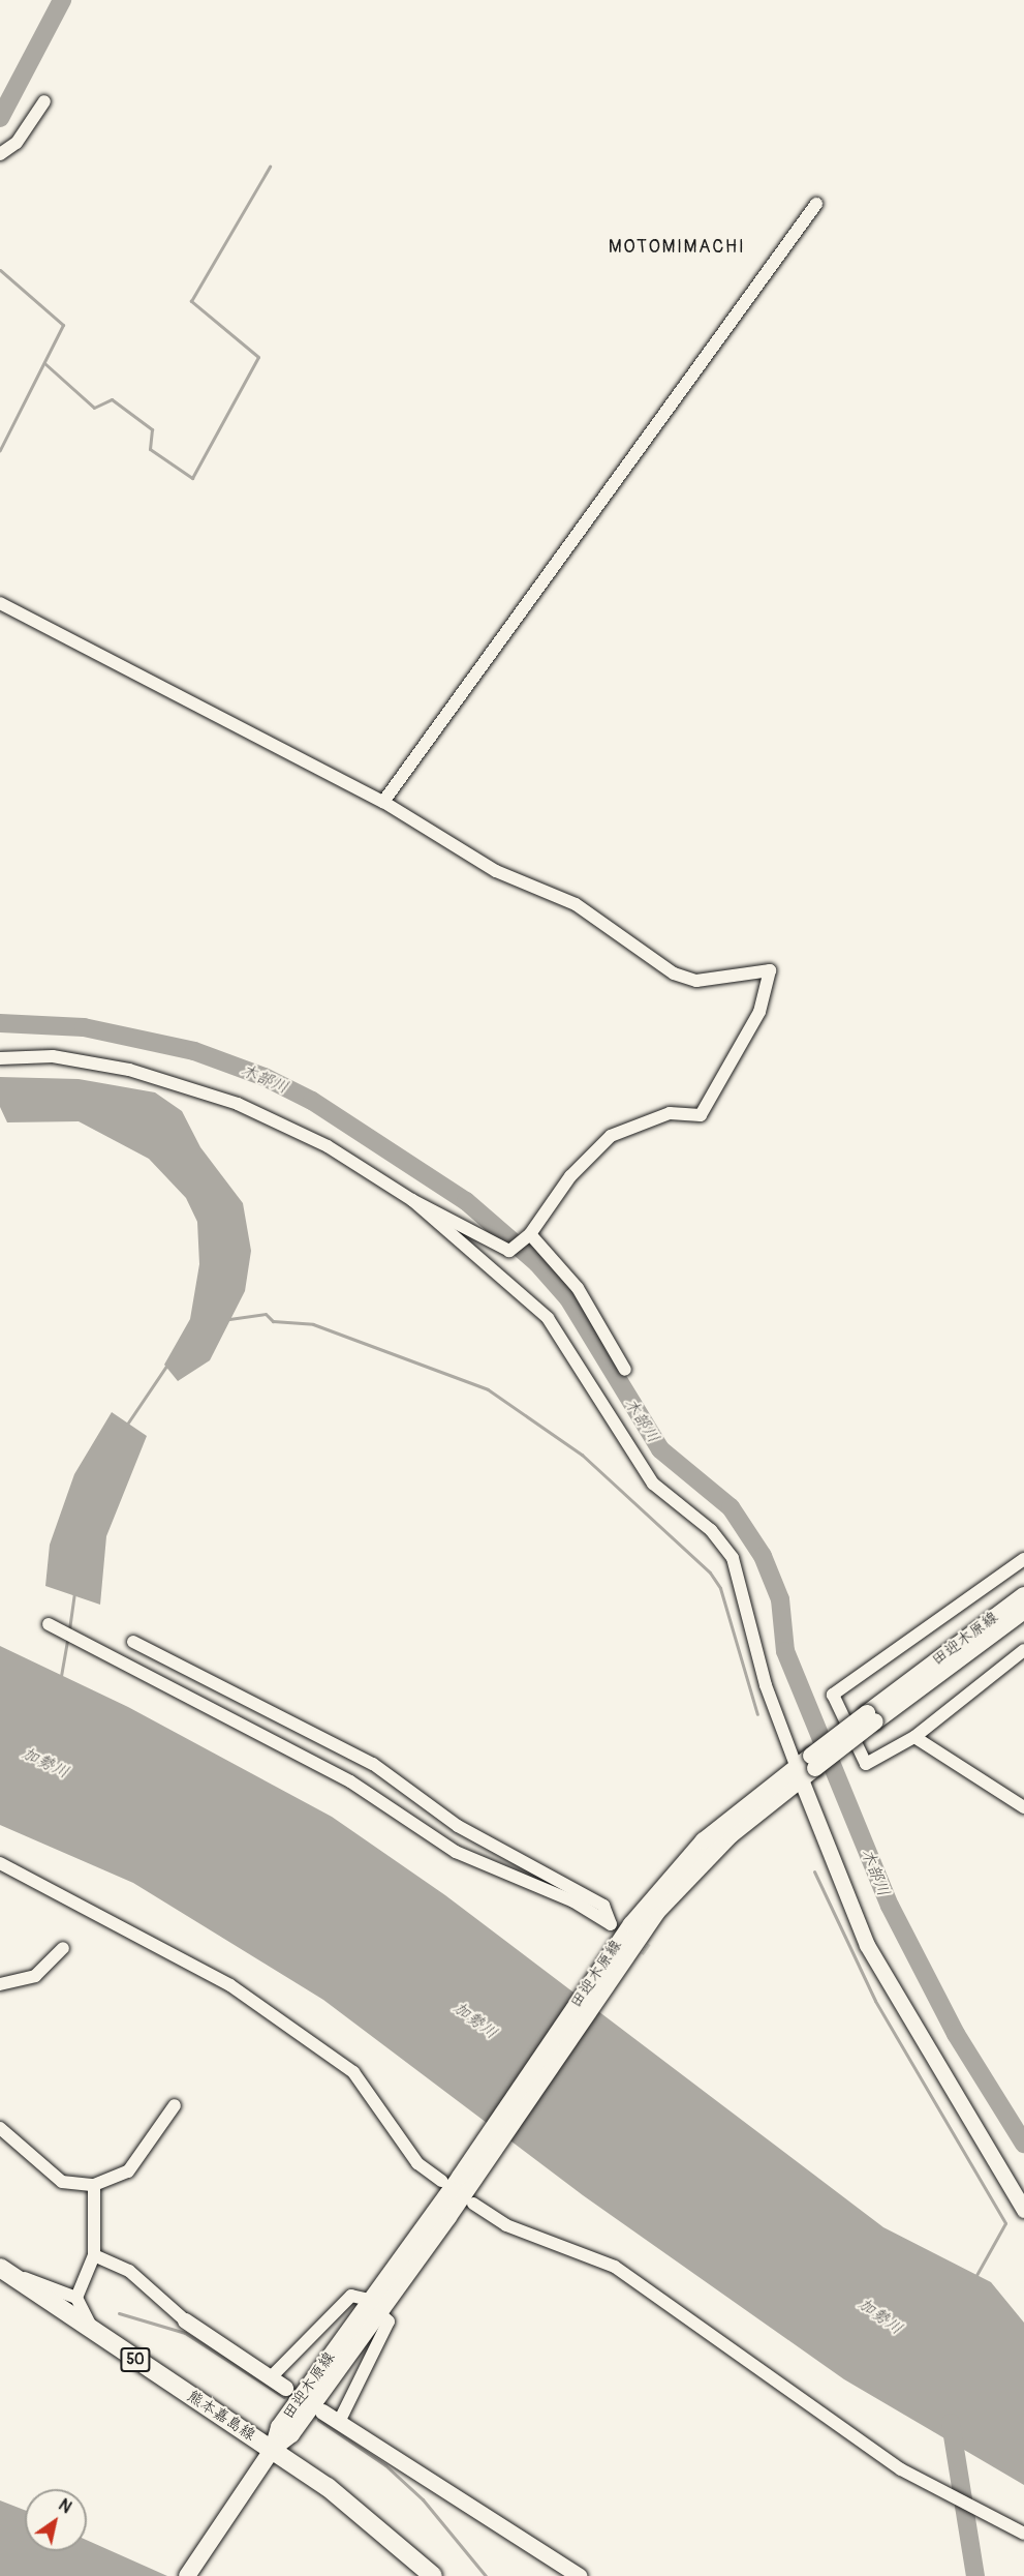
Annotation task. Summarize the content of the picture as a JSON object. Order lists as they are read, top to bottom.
{
  "streets": {
    "main road": ["田迎木原線", "50", "熊本嘉島線"]
  },
  "crossings": [
    ["田迎木原線", "熊本嘉島線"]
  ],
  "districts": ["MOTOMIMACHI"],
  "water": ["木部川", "加勢川"],
  "north": "top right"
}
